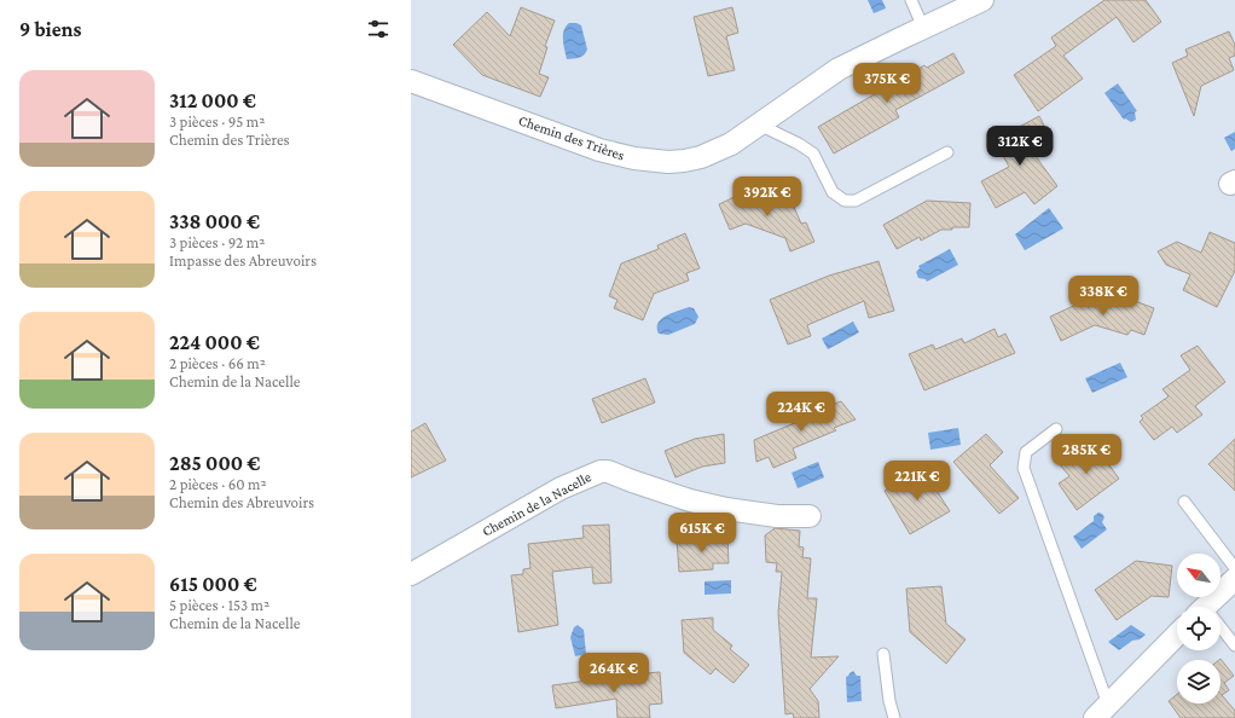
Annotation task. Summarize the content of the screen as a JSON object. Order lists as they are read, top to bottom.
{
  "streets": {
    "street": ["Chemin des Trières", "Chemin de la Nacelle"]
  },
  "north": "top left",
  "page": {
    "heading": "9 biens",
    "list": [
      {
        "name": "312 000 €",
        "note": "3 pièces · 95 m² · Chemin des Trières"
      },
      {
        "name": "338 000 €",
        "note": "3 pièces · 92 m² · Impasse des Abreuvoirs"
      },
      {
        "name": "224 000 €",
        "note": "2 pièces · 66 m² · Chemin de la Nacelle"
      },
      {
        "name": "285 000 €",
        "note": "2 pièces · 60 m² · Chemin des Abreuvoirs"
      },
      {
        "name": "615 000 €",
        "note": "5 pièces · 153 m² · Chemin de la Nacelle"
      }
    ],
    "price": [
      "375K €",
      "312K €",
      "392K €",
      "338K €",
      "224K €",
      "285K €",
      "221K €",
      "615K €",
      "264K €"
    ]
  }
}
